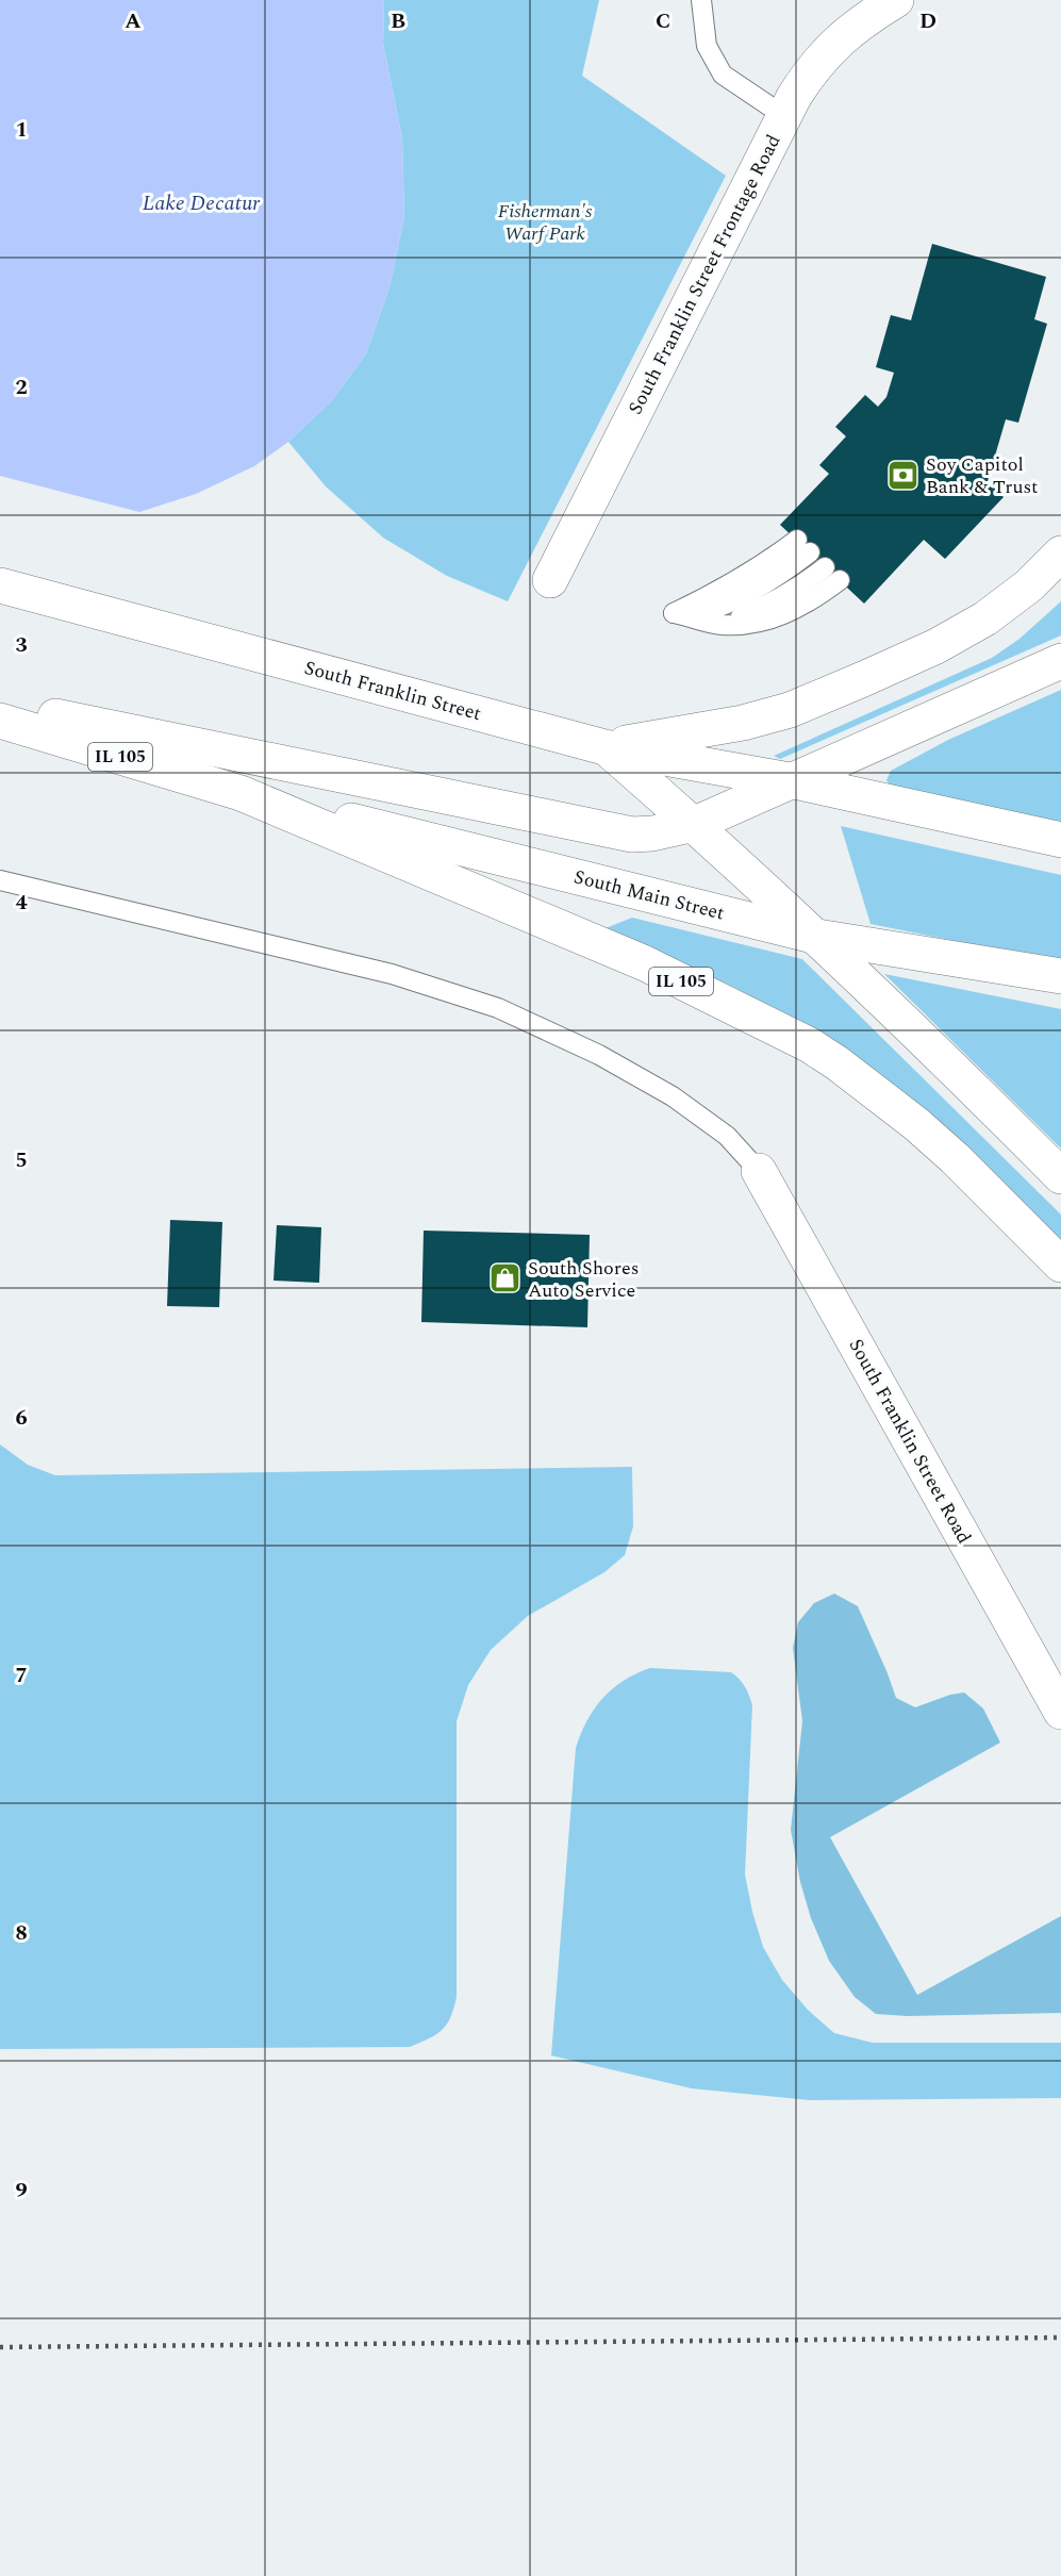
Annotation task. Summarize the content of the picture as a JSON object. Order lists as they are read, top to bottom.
{
  "streets": {
    "main road": [
      "South Franklin Street Frontage Road",
      "South Franklin Street",
      "IL 105",
      "South Main Street",
      "South Franklin Street Road"
    ]
  },
  "crossings": [
    ["IL 105", "South Main Street"]
  ],
  "water": ["Lake Decatur"],
  "parks": ["Fisherman's Warf Park"],
  "places": {
    "bank": ["Soy Capitol Bank & Trust"],
    "shop": ["South Shores Auto Service"]
  },
  "grid": {
    "columns": [
      "A",
      "B",
      "C",
      "D"
    ],
    "rows": [
      "1",
      "2",
      "3",
      "4",
      "5",
      "6",
      "7",
      "8",
      "9"
    ]
  }
}
